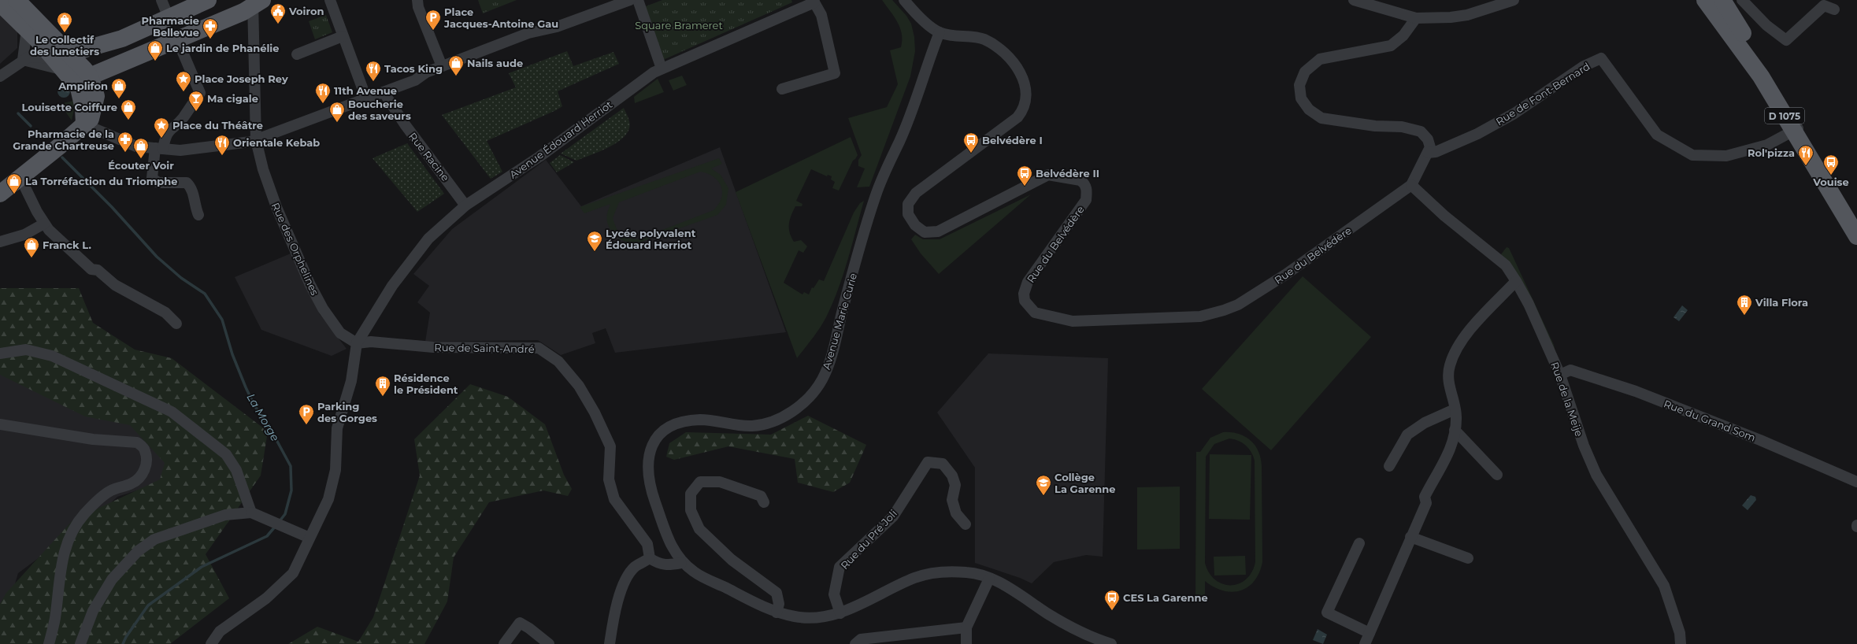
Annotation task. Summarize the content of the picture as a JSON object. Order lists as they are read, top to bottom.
{
  "streets": {
    "main road": ["D 1075"],
    "street": [
      "Rue de Font-Bernard",
      "Avenue Édouard Herriot",
      "Rue Racine",
      "Rue du Belvédère",
      "Rue des Orphelines",
      "Avenue Marie Curie",
      "Rue de Saint-André",
      "Rue de la Meije",
      "Rue du Grand Som",
      "Rue du Pré Joli"
    ]
  },
  "crossings": [
    ["Rue de Font-Bernard", "D 1075"],
    ["Avenue Édouard Herriot", "Rue Racine"],
    ["Avenue Édouard Herriot", "Rue des Orphelines"],
    ["Avenue Édouard Herriot", "Rue de Saint-André"],
    ["Rue du Belvédère", "Avenue Marie Curie"],
    ["Rue du Belvédère", "Rue de la Meije"],
    ["Rue des Orphelines", "Rue de Saint-André"],
    ["Avenue Marie Curie", "Rue du Pré Joli"],
    ["Rue de la Meije", "Rue du Grand Som"]
  ],
  "water": ["La Morge"],
  "parks": ["Square Brameret"],
  "places": {
    "public building": ["Voiron"],
    "parking": ["Place Jacques-Antoine Gau", "Parking des Gorges"],
    "shop": [
      "Le collectif des lunetiers",
      "Le jardin de Phanélie",
      "Nails aude",
      "Amplifon",
      "Louisette Coiffure",
      "Boucherie des saveurs",
      "Écouter Voir",
      "La Torréfaction du Triomphe",
      "Franck L."
    ],
    "pharmacy": ["Pharmacie Bellevue", "Pharmacie de la Grande Chartreuse"],
    "restaurant": [
      "Tacos King",
      "11th Avenue",
      "Orientale Kebab",
      "Rol'pizza"
    ],
    "place": ["Place Joseph Rey", "Place du Théâtre"],
    "bar": ["Ma cigale"],
    "bus stop": [
      "Belvédère I",
      "Vouise",
      "Belvédère II",
      "CES La Garenne"
    ],
    "school or university": ["Lycée polyvalent Édouard Herriot", "Collège La Garenne"],
    "building": ["Villa Flora", "Résidence le Président"]
  }
}
